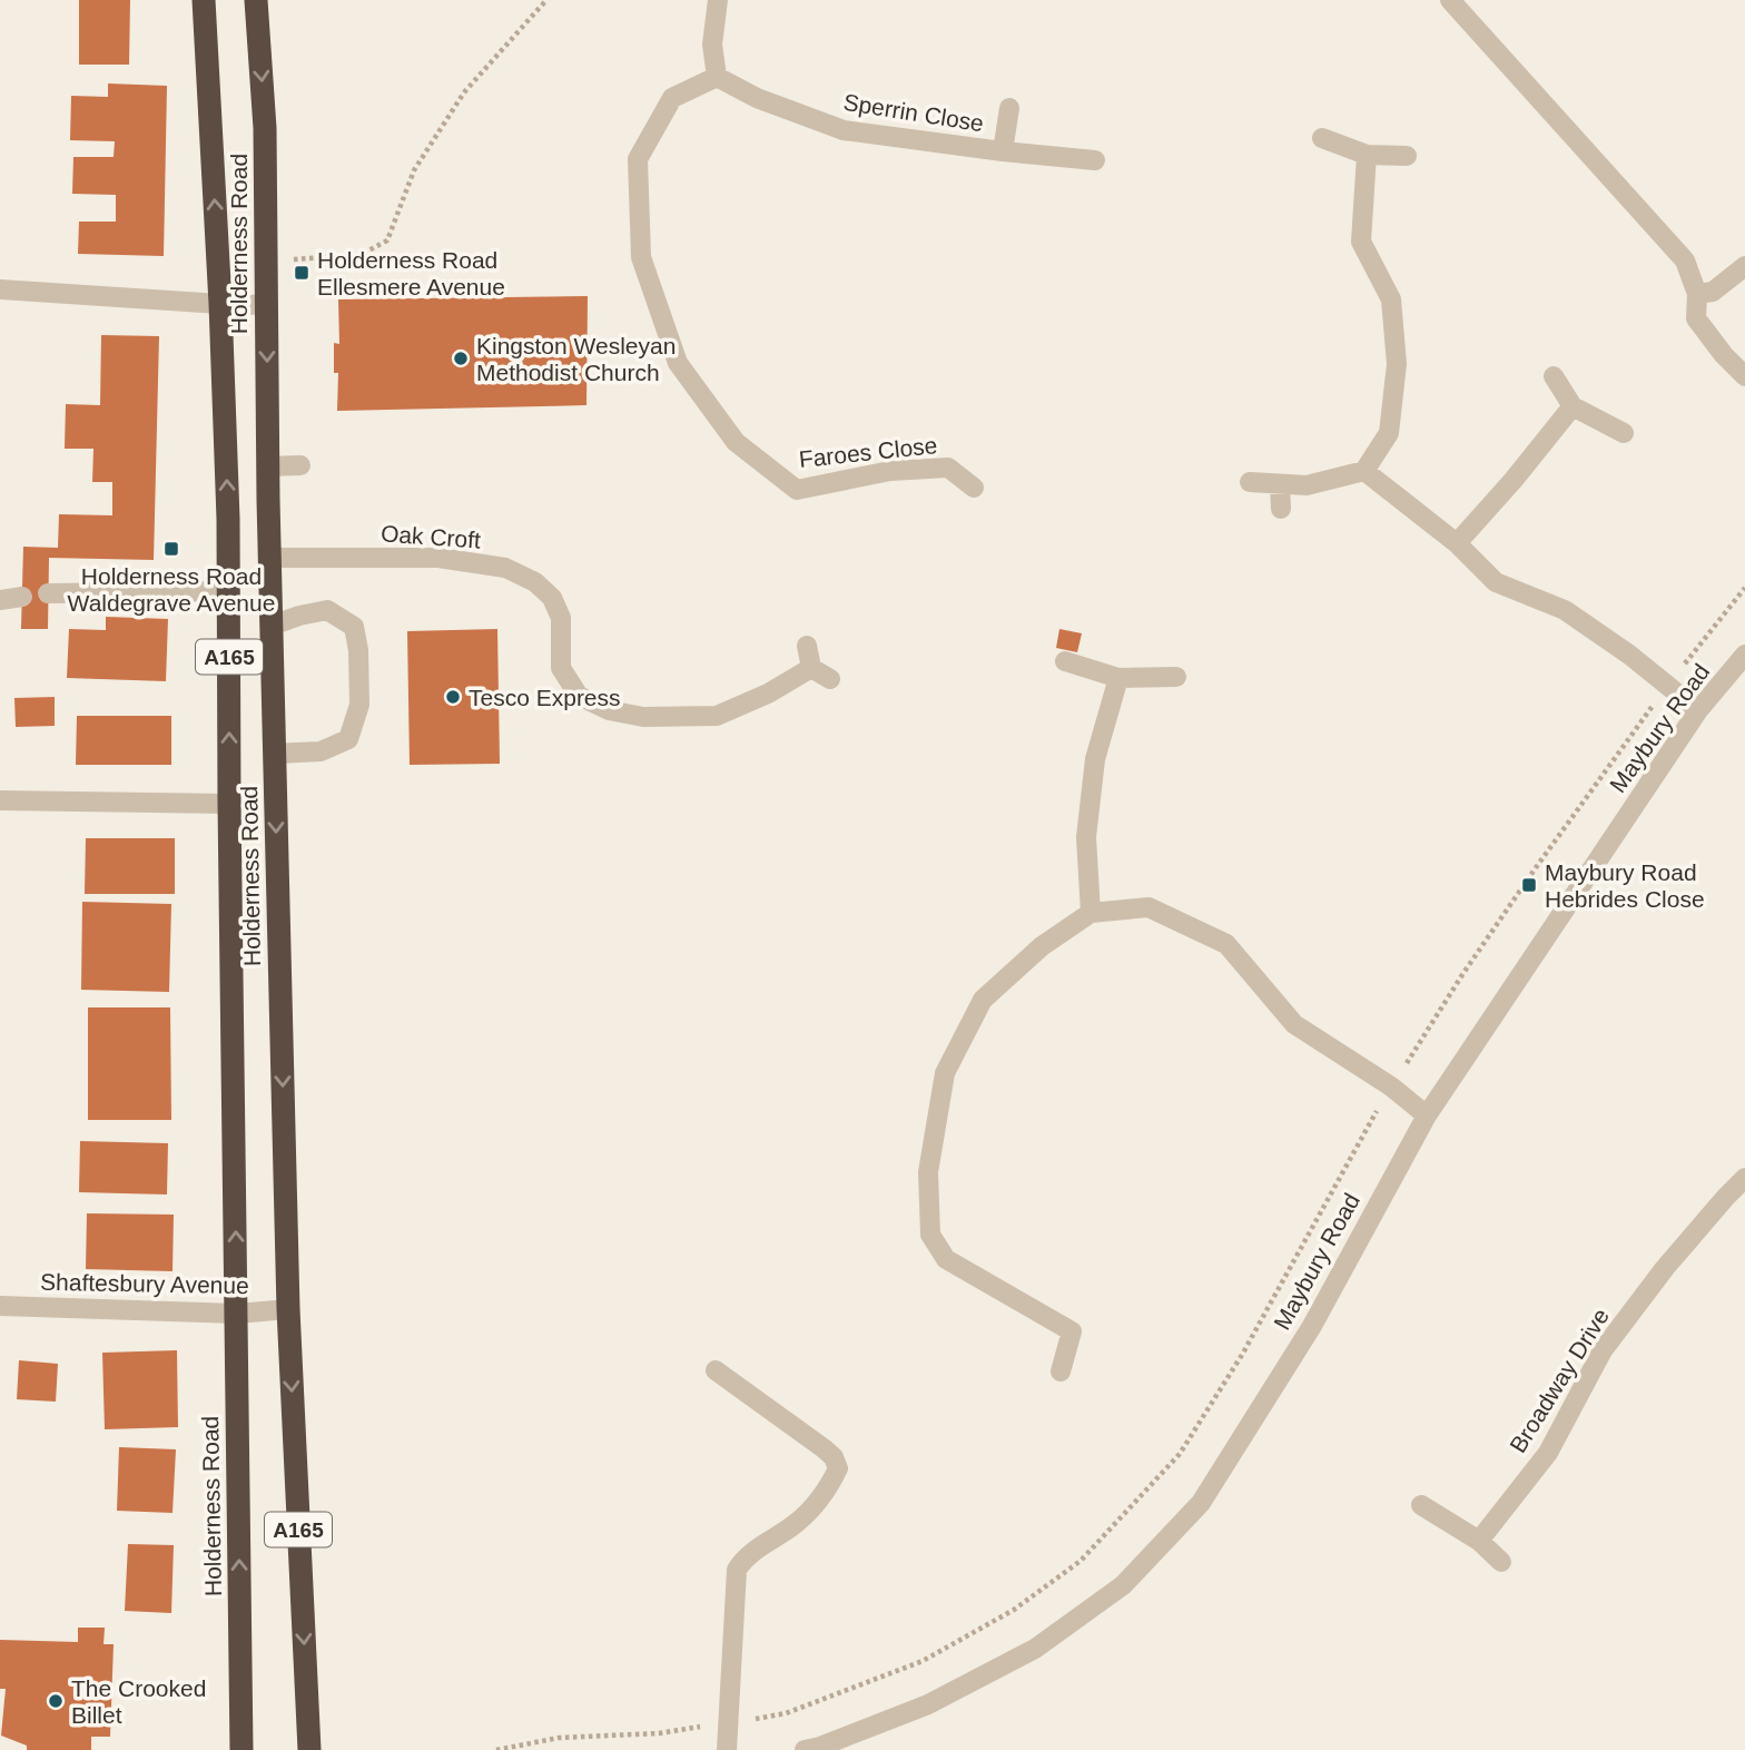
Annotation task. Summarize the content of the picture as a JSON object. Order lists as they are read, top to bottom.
{
  "streets": {
    "highway": ["Holderness Road", "A165"],
    "street": [
      "Sperrin Close",
      "Faroes Close",
      "Oak Croft",
      "Maybury Road",
      "Shaftesbury Avenue",
      "Broadway Drive"
    ]
  },
  "crossings": [
    ["Sperrin Close", "Faroes Close"],
    ["Holderness Road", "Oak Croft"],
    ["Holderness Road", "Shaftesbury Avenue"]
  ],
  "places": {
    "transit": ["Holderness Road Ellesmere Avenue", "Holderness Road Waldegrave Avenue", "Maybury Road Hebrides Close"],
    "other": ["Kingston Wesleyan Methodist Church", "Tesco Express", "The Crooked Billet"]
  }
}
